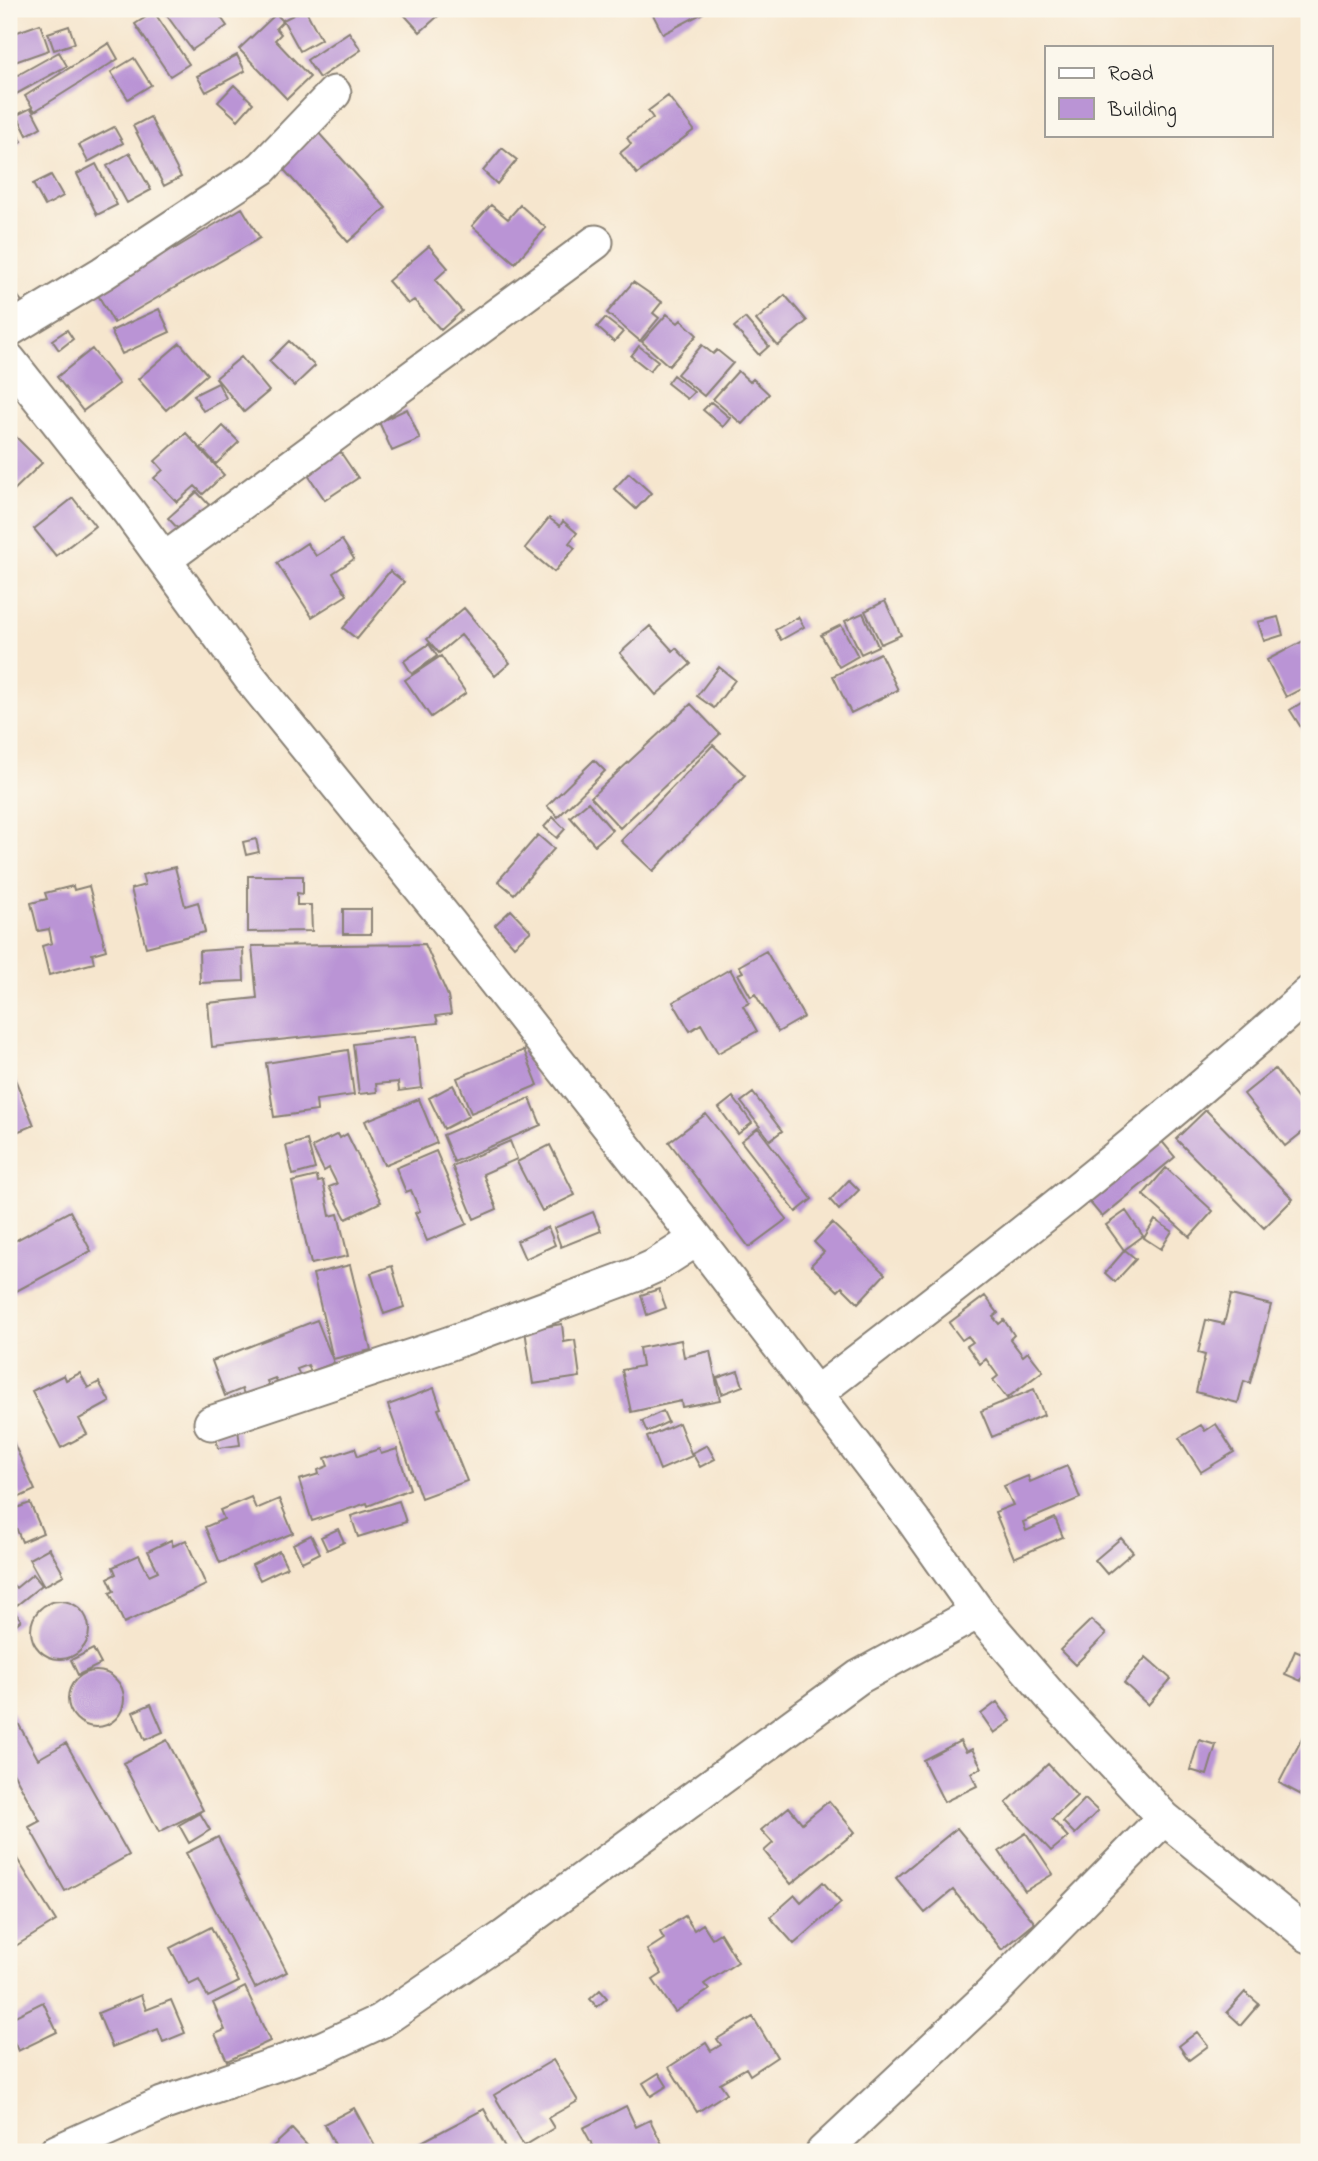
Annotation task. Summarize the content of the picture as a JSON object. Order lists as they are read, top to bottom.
{
  "legend": ["Road", "Building"]
}
